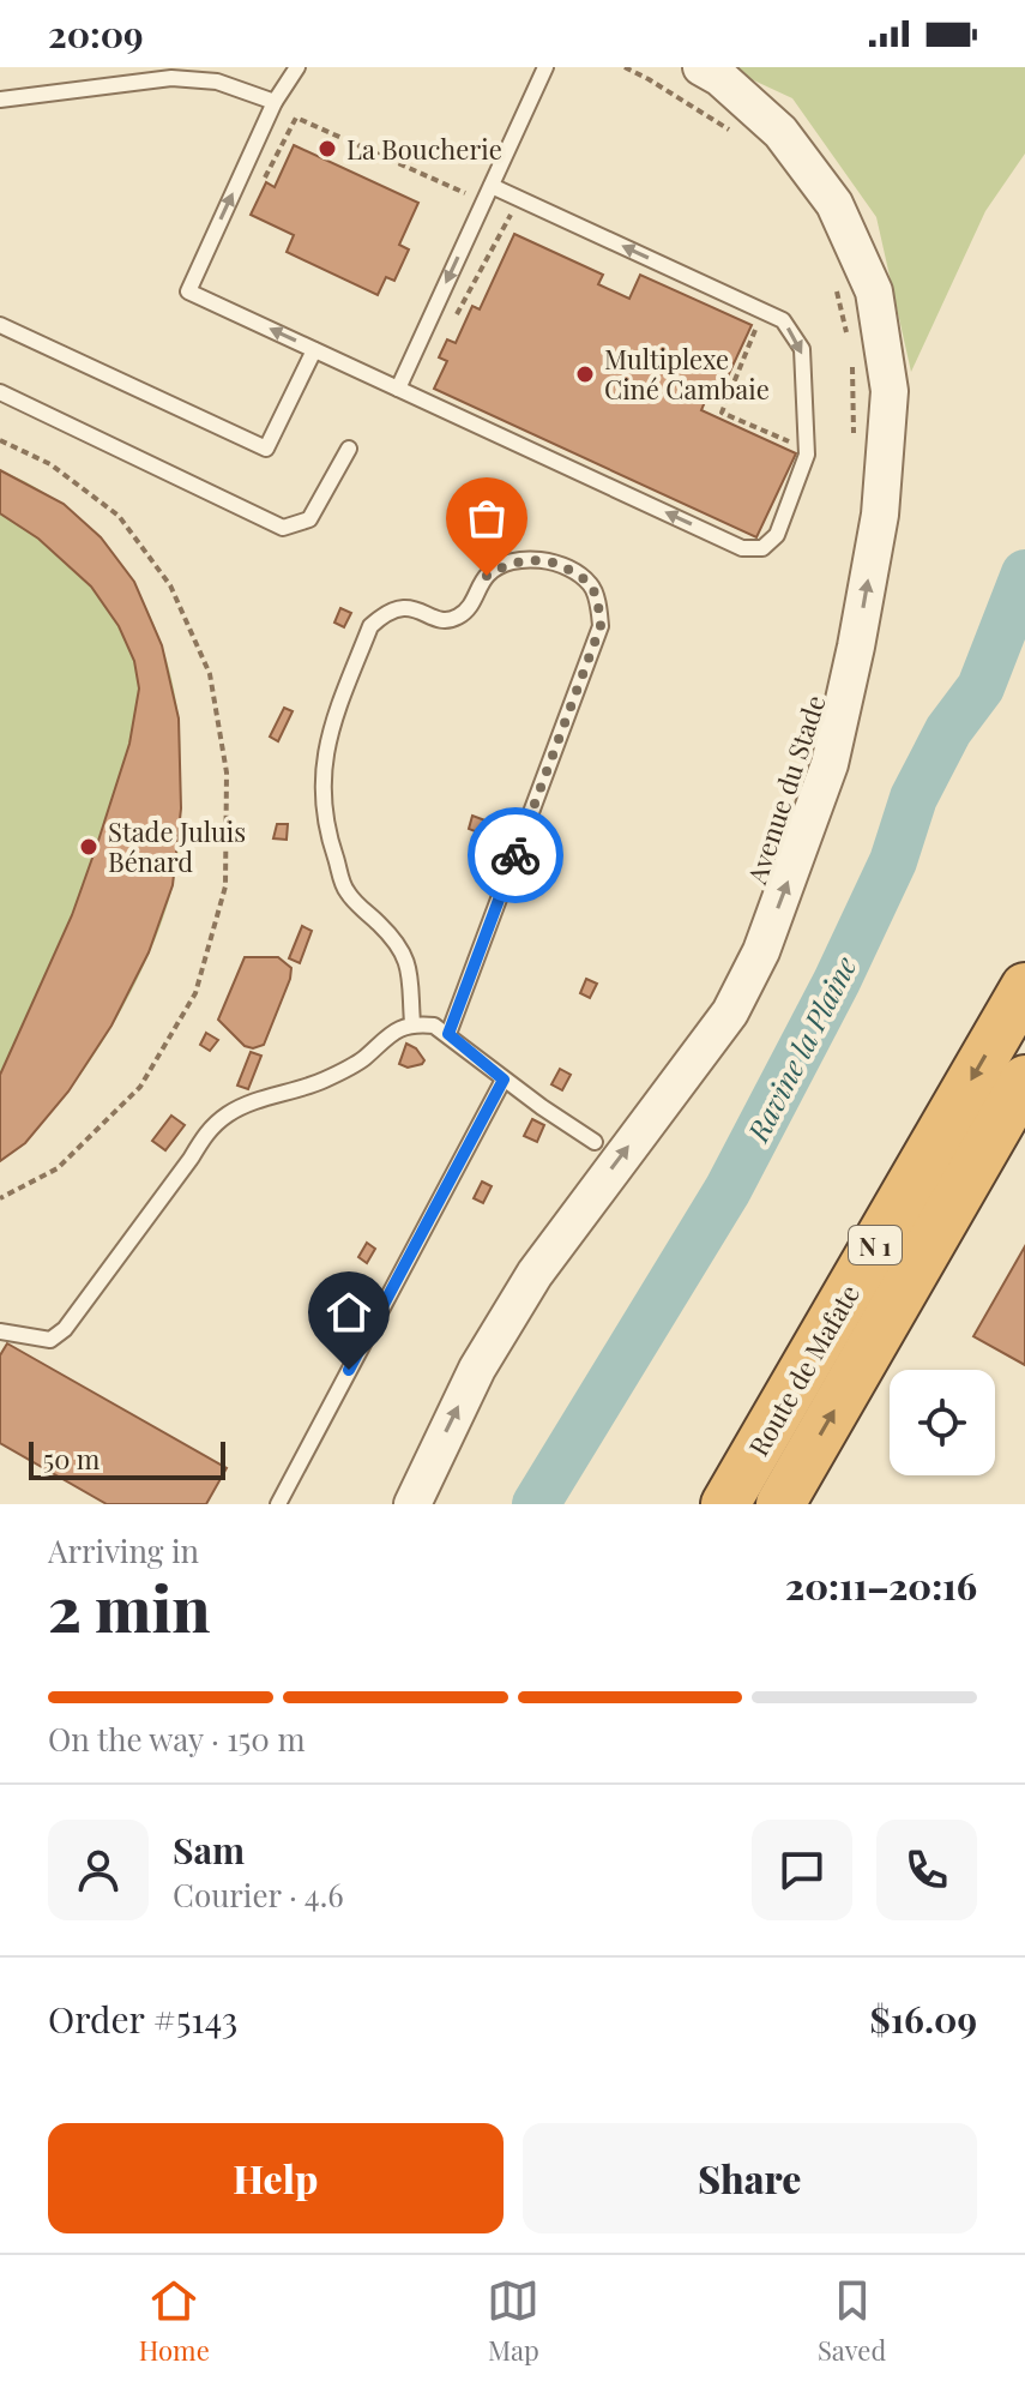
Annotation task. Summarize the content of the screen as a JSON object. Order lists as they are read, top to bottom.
{
  "streets": {
    "highway": ["N 1", "Route de Mafate"],
    "street": ["Avenue du Stade"]
  },
  "one_way": ["Avenue du Stade"],
  "water": ["Ravine la Plaine"],
  "places": ["La Boucherie", "Multiplexe Ciné Cambaie", "Stade Juluis Bénard"],
  "scale_bar": "50 m",
  "page": {
    "status": "20:09",
    "scale": "50 m",
    "heading": ["2 min", "Arriving in", "20:11–20:16"],
    "panel": [
      "Sam",
      "Courier · 4.6",
      "Order #5143",
      "$16.09"
    ],
    "bar": "On the way · 150 m",
    "buttons": ["Help", "Share"],
    "tabs": ["Home", "Map", "Saved"]
  }
}
